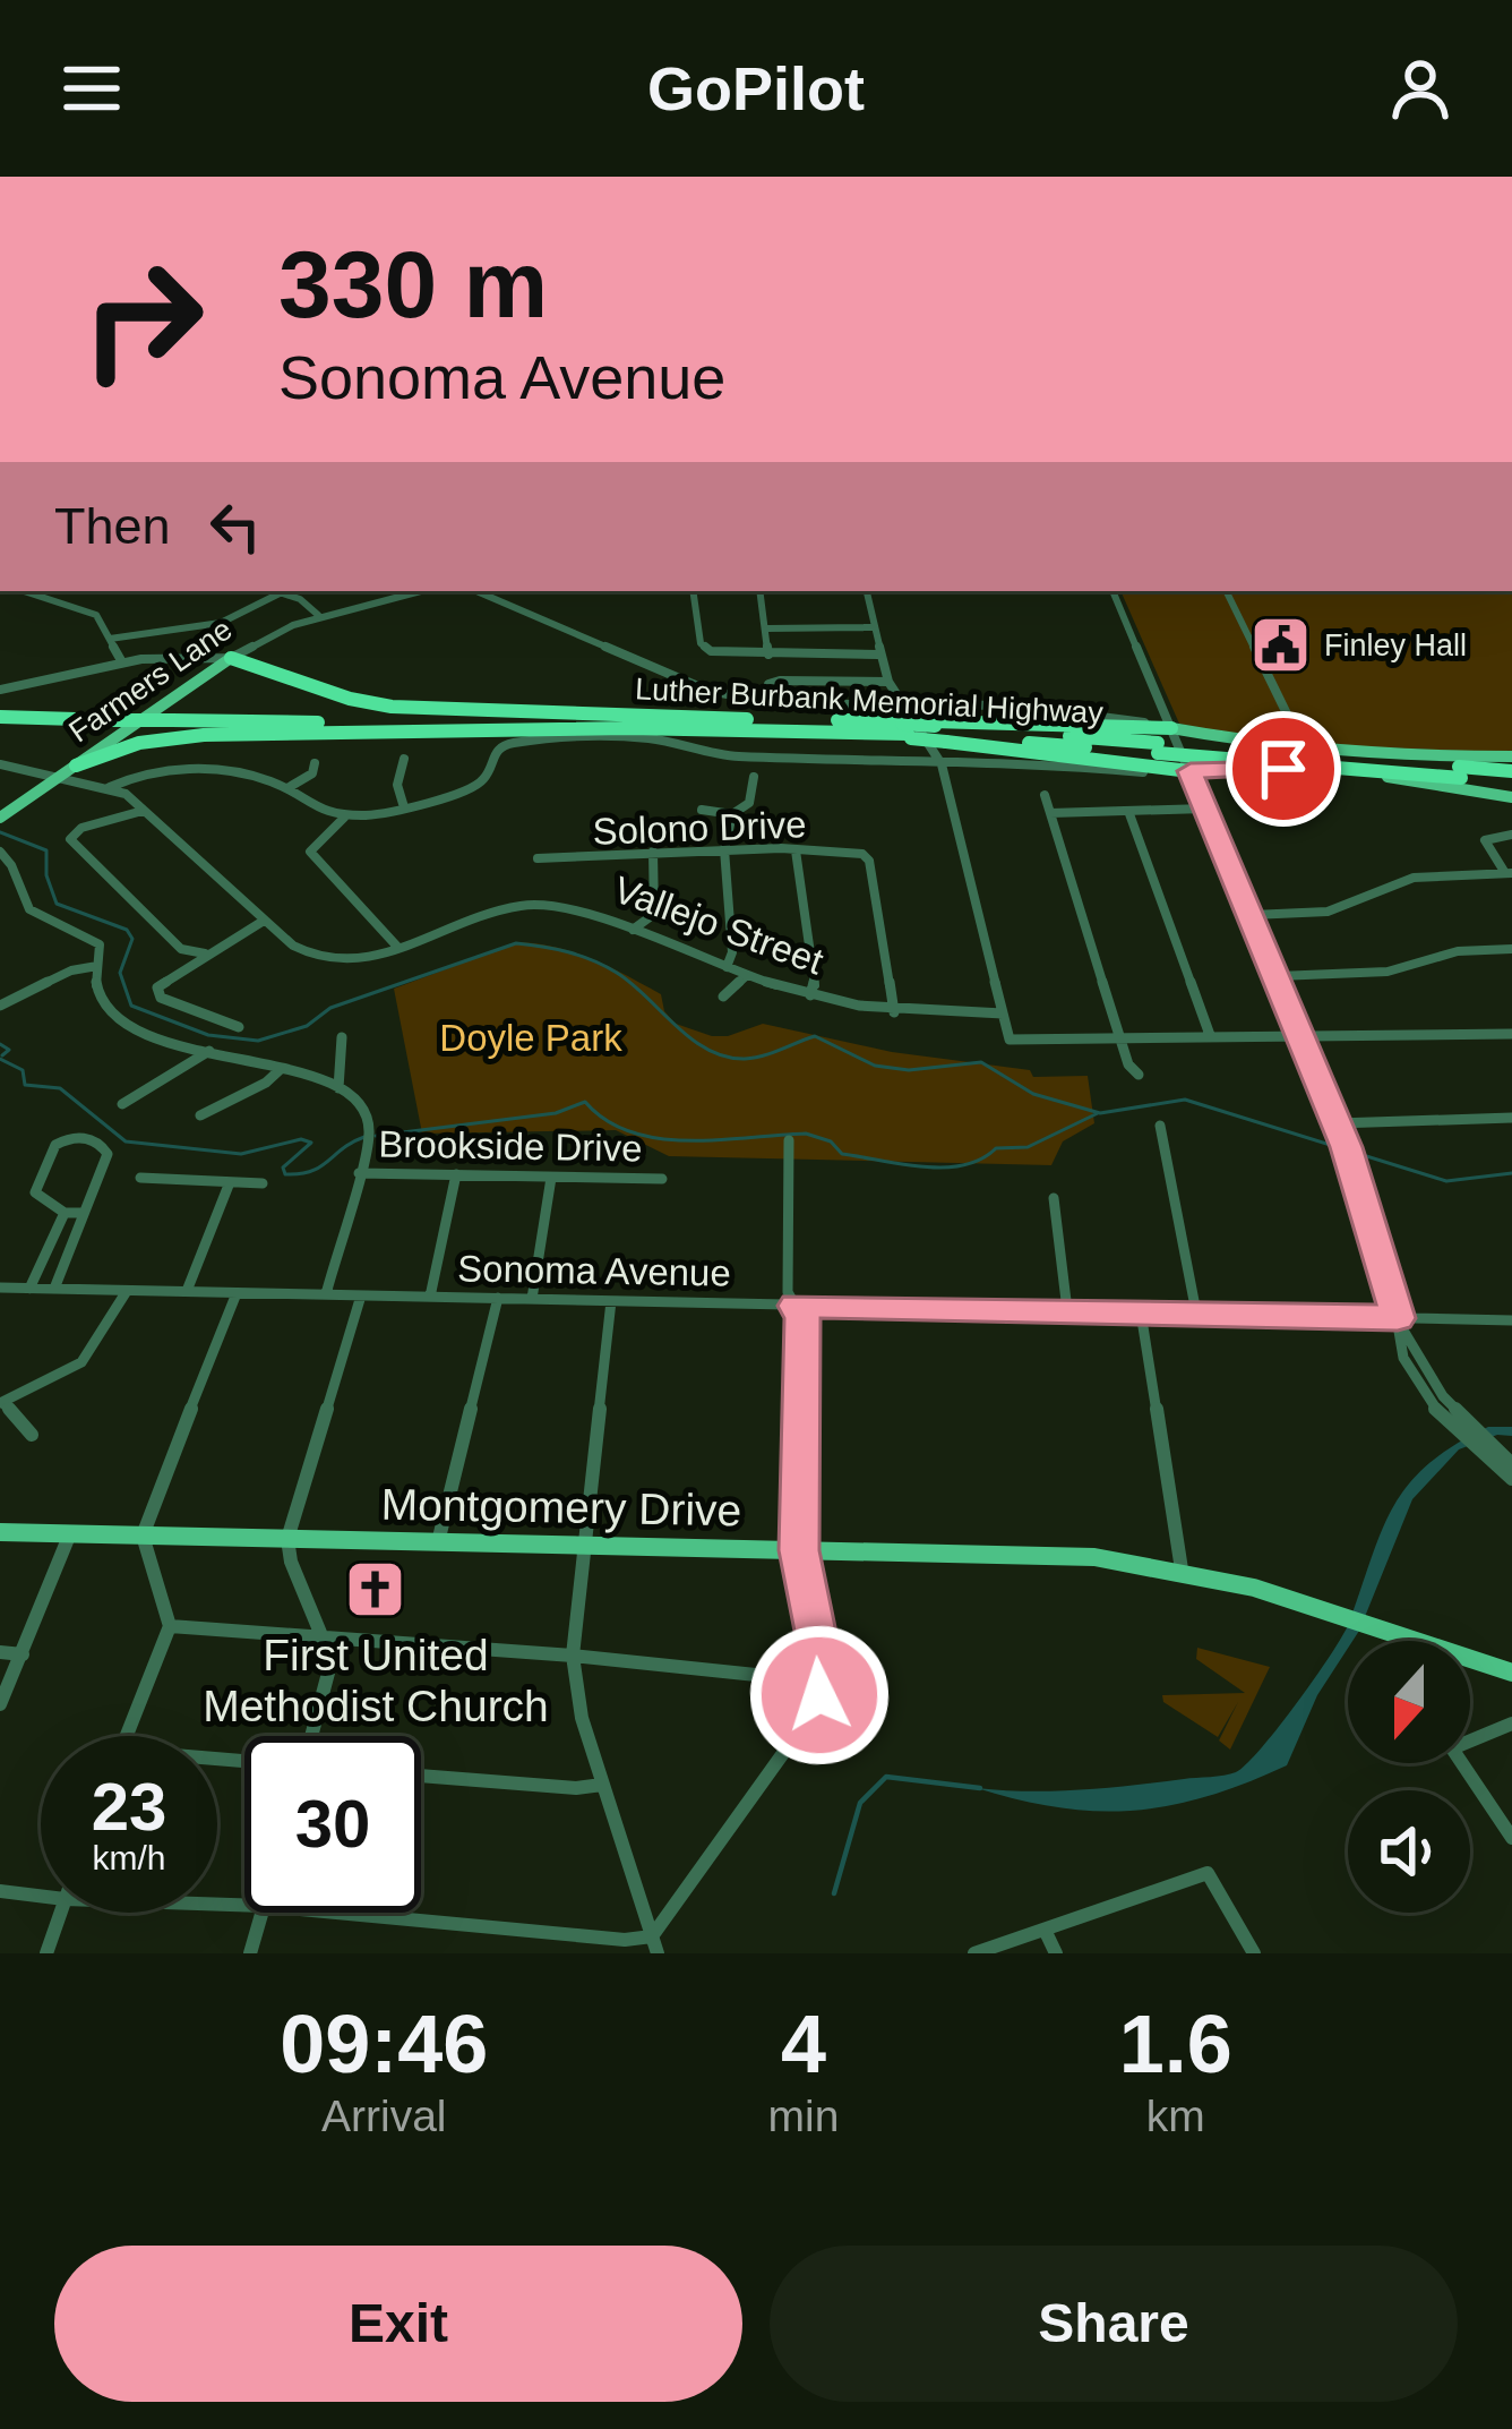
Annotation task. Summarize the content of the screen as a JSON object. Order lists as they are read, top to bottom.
{
  "streets": {
    "highway": ["Luther Burbank Memorial Highway"],
    "main road": ["Farmers Lane", "Montgomery Drive"],
    "street": [
      "Solono Drive",
      "Vallejo Street",
      "Brookside Drive",
      "Sonoma Avenue"
    ]
  },
  "crossings": [
    ["Farmers Lane", "Luther Burbank Memorial Highway"],
    ["Farmers Lane", "Vallejo Street"],
    ["Solono Drive", "Vallejo Street"]
  ],
  "parks": ["Doyle Park"],
  "places": {
    "public building": ["Finley Hall"],
    "church": ["First United Methodist Church"]
  },
  "north": "bottom",
  "page": {
    "header": "GoPilot",
    "turn": ["330 m", "Sonoma Avenue"],
    "then": "Then",
    "speed": "23 km/h",
    "limit": "30",
    "eta": [
      "09:46",
      "Arrival",
      "4",
      "min",
      "1.6",
      "km"
    ],
    "buttons": ["Exit", "Share"]
  }
}
